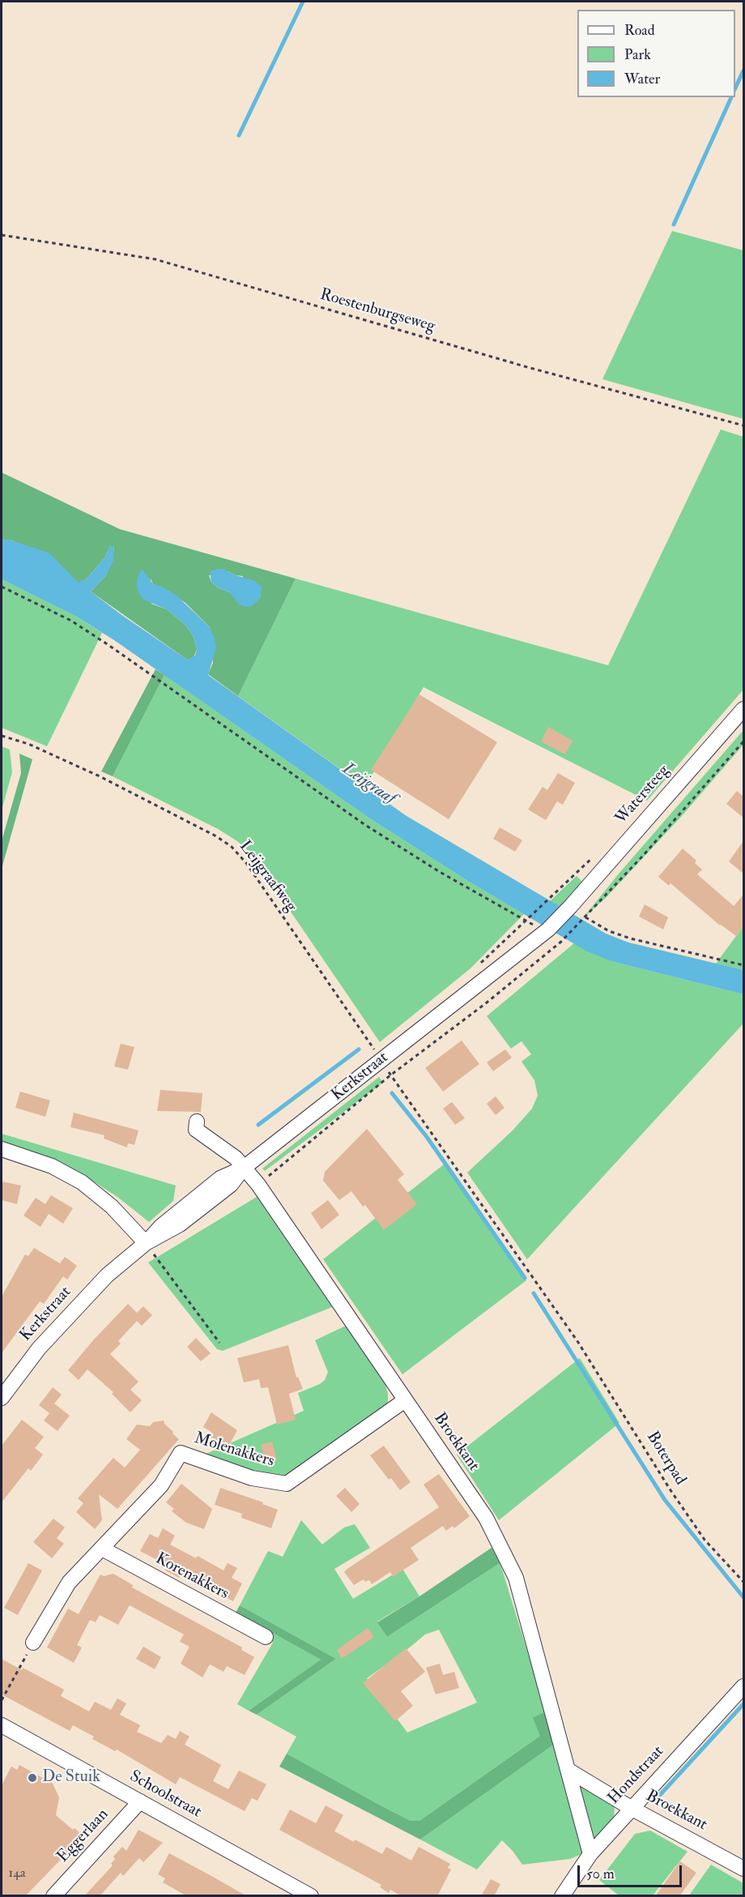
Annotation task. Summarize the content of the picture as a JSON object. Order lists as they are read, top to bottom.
{
  "streets": {
    "street": [
      "Watersteeg",
      "Kerkstraat",
      "Broekkant",
      "Molenakkers",
      "Korenakkers",
      "Hondstraat",
      "Schoolstraat",
      "Eggerlaan"
    ],
    "path": ["Roestenburgseweg", "Leijgraafweg", "Boterpad"]
  },
  "crossings": [
    ["Watersteeg", "Kerkstraat"],
    ["Leijgraafweg", "Kerkstraat"],
    ["Leijgraafweg", "Boterpad"],
    ["Kerkstraat", "Broekkant"],
    ["Kerkstraat", "Boterpad"],
    ["Broekkant", "Molenakkers"],
    ["Broekkant", "Hondstraat"],
    ["Molenakkers", "Korenakkers"],
    ["Schoolstraat", "Eggerlaan"]
  ],
  "water": ["Leijgraaf"],
  "places": ["De Stuik"],
  "house_numbers": ["14a"],
  "legend": ["Road", "Park", "Water"],
  "scale_bar": "50 m"
}
